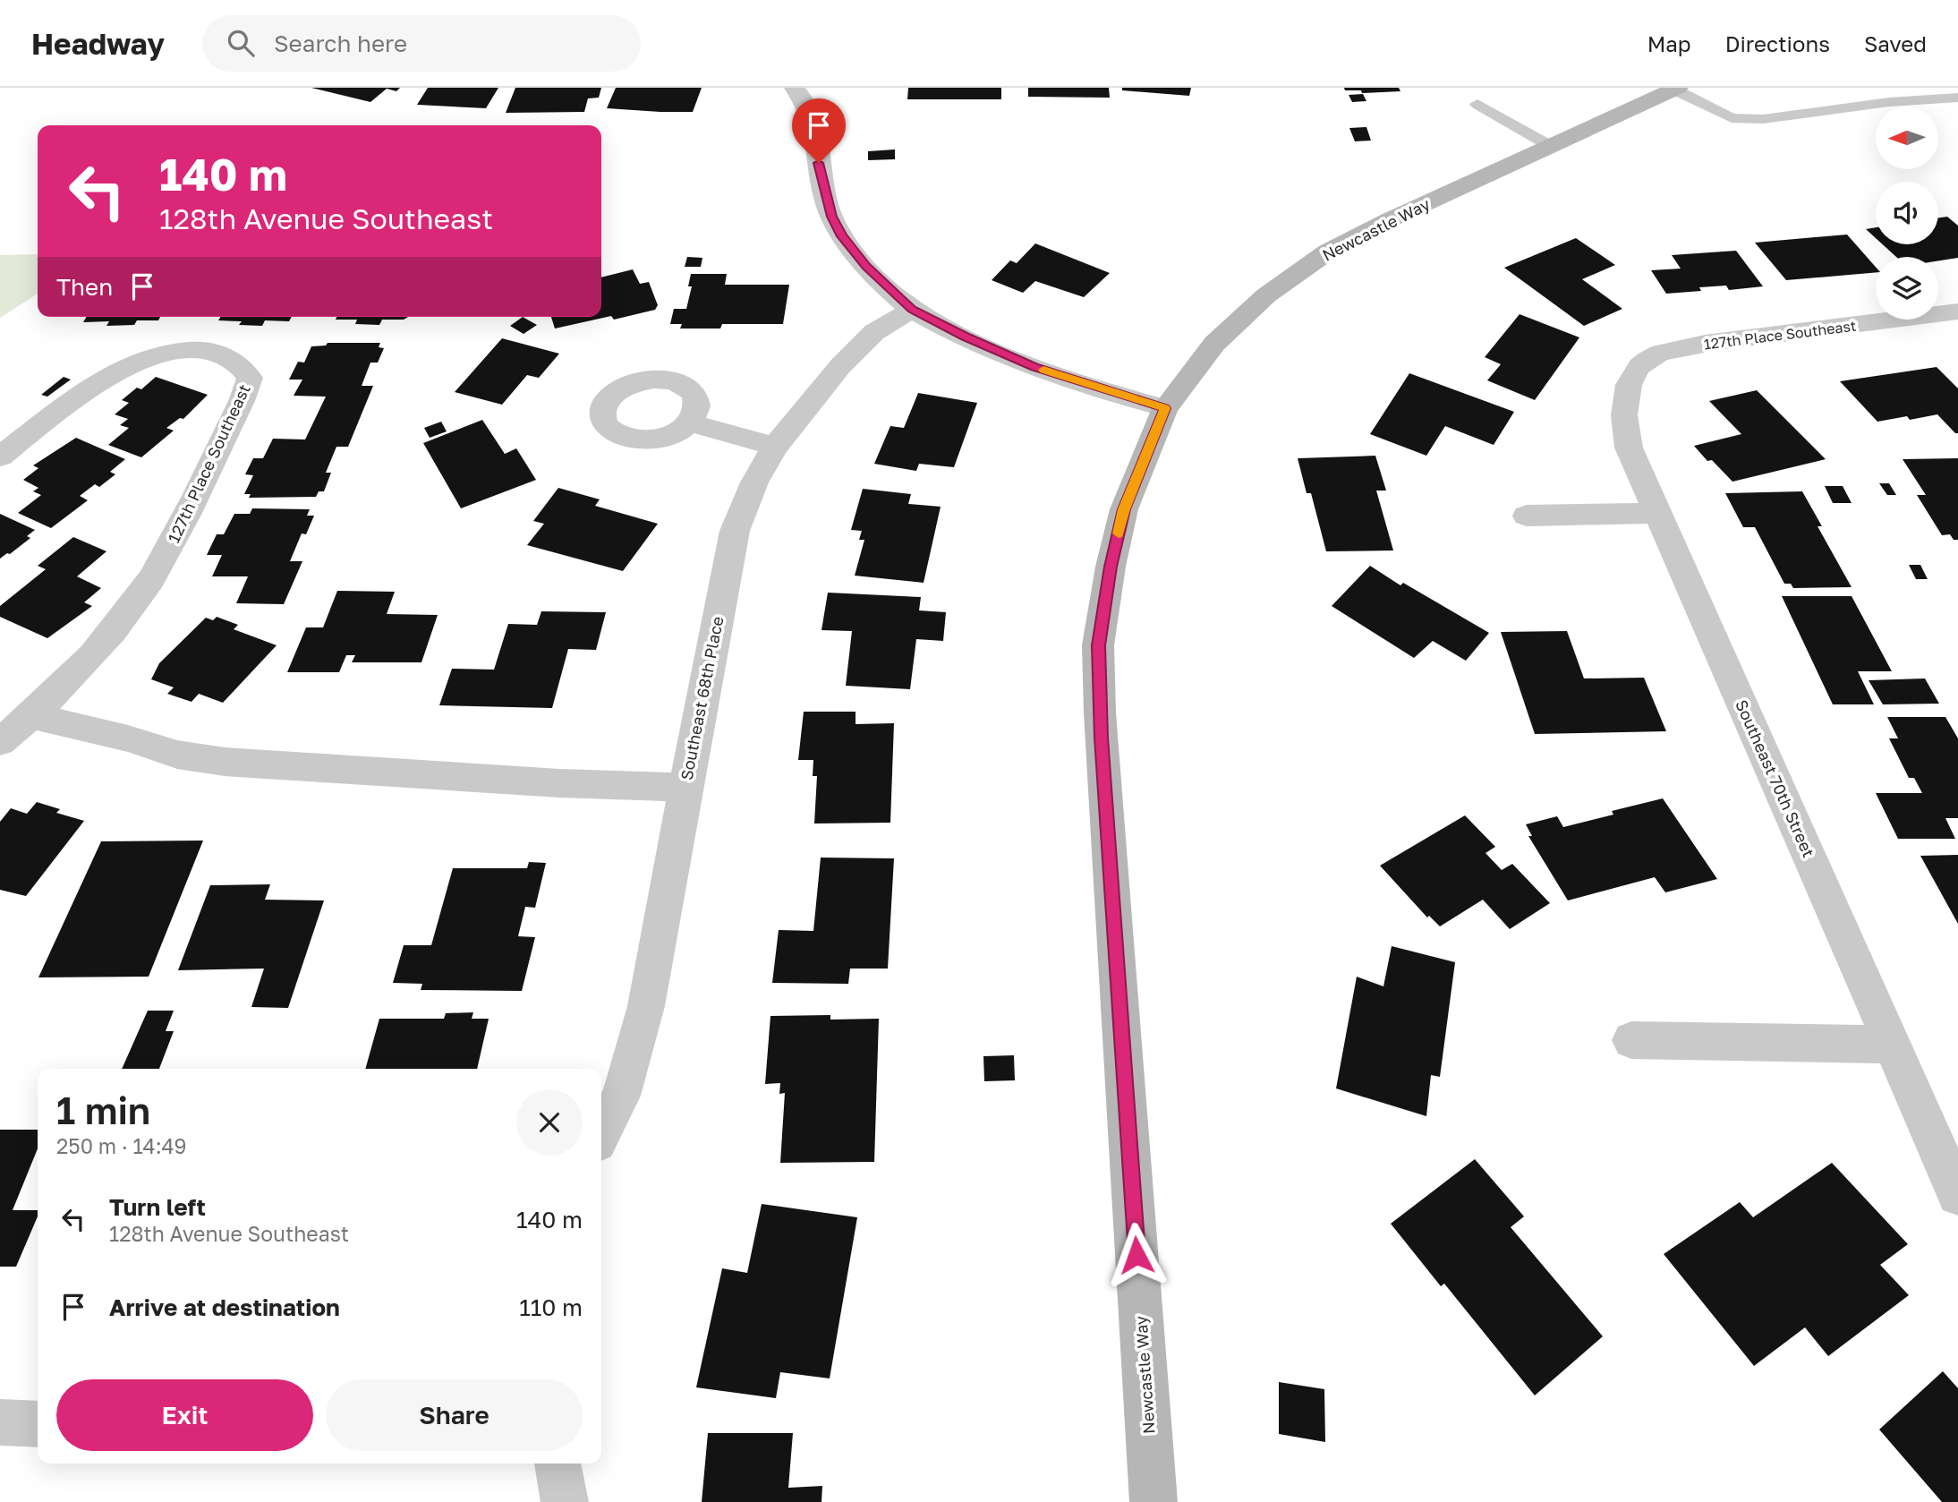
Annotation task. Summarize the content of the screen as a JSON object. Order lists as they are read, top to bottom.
{
  "streets": {
    "main road": ["Newcastle Way"],
    "street": ["127th Place Southeast", "Southeast 68th Place", "Southeast 70th Street"]
  },
  "crossings": [
    ["127th Place Southeast", "Southeast 70th Street"]
  ],
  "north": "left",
  "page": {
    "header": "Headway",
    "search": "Search here",
    "nav": ["Map", "Directions", "Saved"],
    "turn": ["140 m", "128th Avenue Southeast"],
    "then": "Then",
    "heading": ["1 min", "250 m · 14:49"],
    "list": [
      {
        "name": "Turn left",
        "note": "128th Avenue Southeast",
        "value": "140 m"
      },
      {
        "name": "Arrive at destination",
        "value": "110 m"
      }
    ],
    "buttons": ["Exit", "Share"]
  }
}
